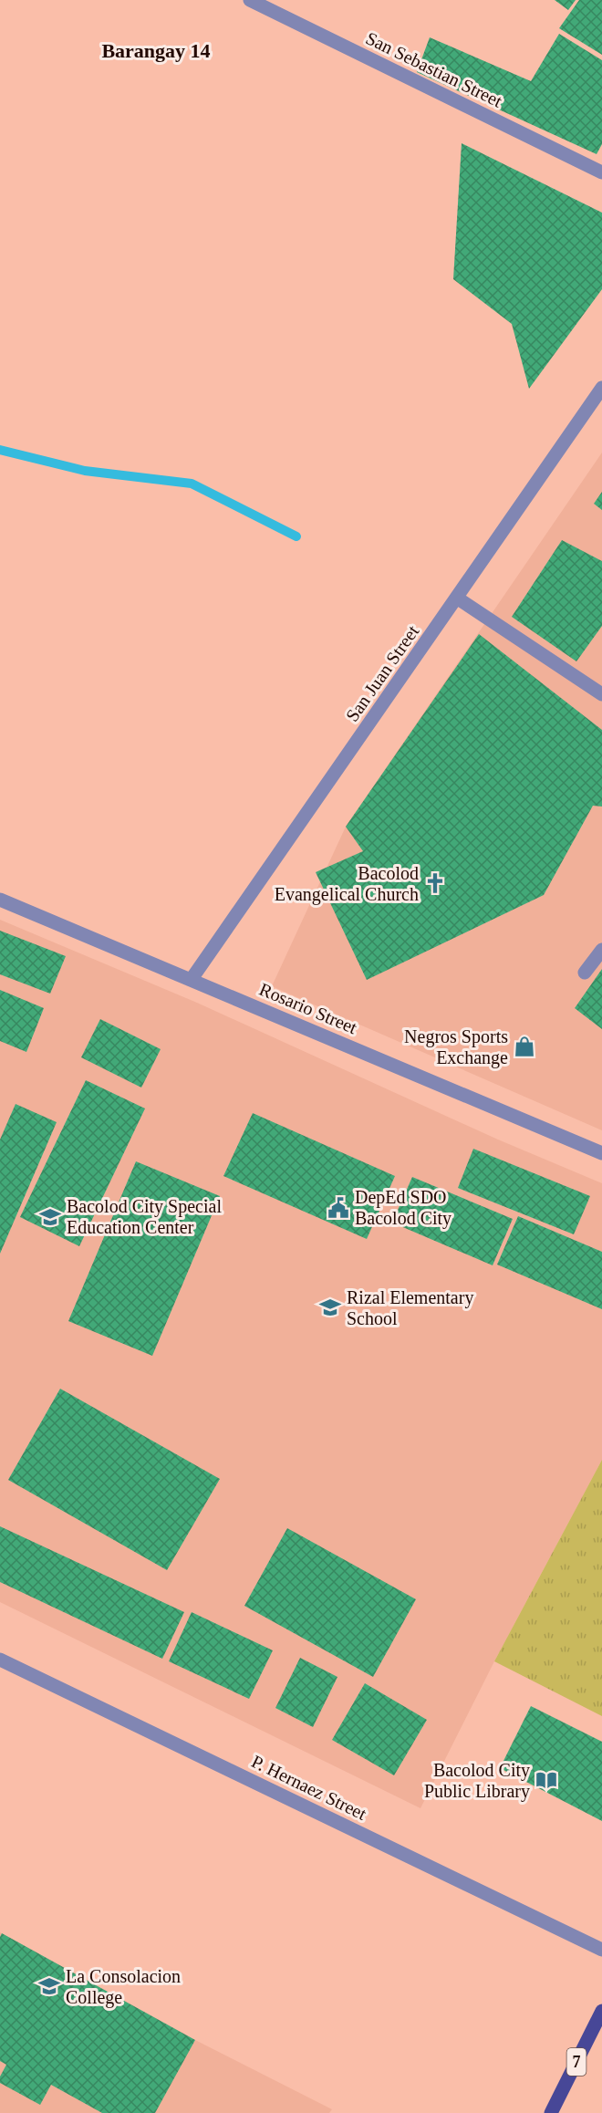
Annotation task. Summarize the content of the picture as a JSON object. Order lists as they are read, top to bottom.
{
  "streets": {
    "main road": ["7"],
    "street": [
      "San Sebastian Street",
      "San Juan Street",
      "Rosario Street",
      "P. Hernaez Street"
    ]
  },
  "crossings": [
    ["San Juan Street", "Rosario Street"]
  ],
  "districts": ["Barangay 14"],
  "places": {
    "church": ["Bacolod Evangelical Church"],
    "shop": ["Negros Sports Exchange"],
    "public building": ["DepEd SDO Bacolod City"],
    "school or university": ["Bacolod City Special Education Center", "Rizal Elementary School", "La Consolacion College"],
    "library": ["Bacolod City Public Library"]
  }
}
